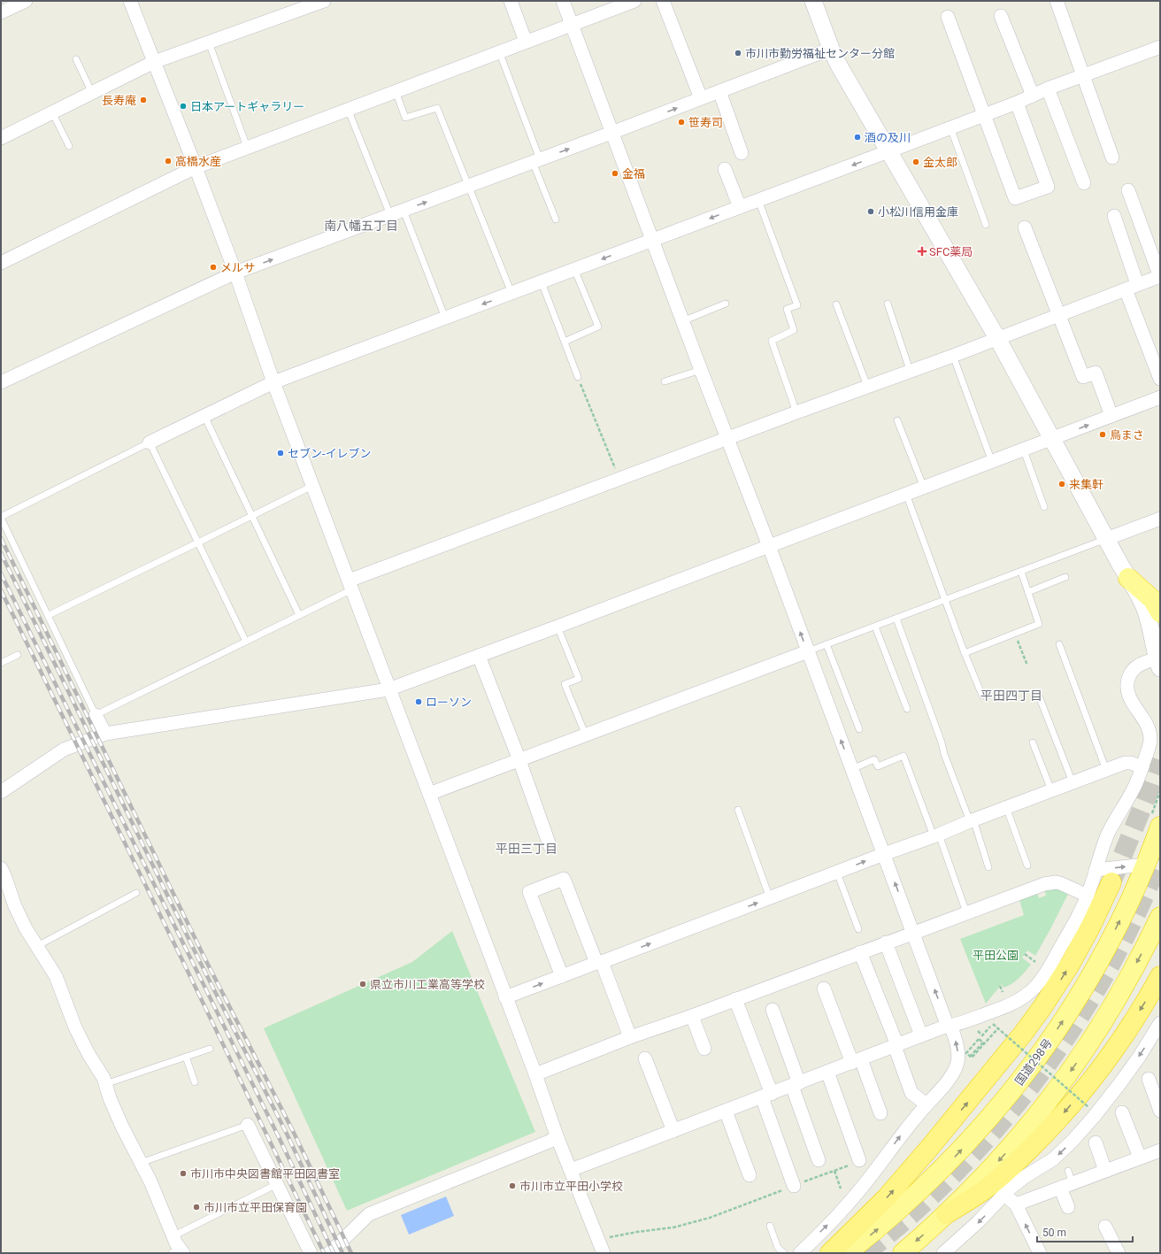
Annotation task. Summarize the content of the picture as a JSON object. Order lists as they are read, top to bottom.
{
  "streets": {
    "highway": ["国道298号"]
  },
  "districts": ["南八幡五丁目", "平田四丁目", "平田三丁目"],
  "parks": ["平田公園"],
  "places": {
    "other": [
      "市川市勤労福祉センター分館",
      "長寿庵",
      "日本アートギャラリー",
      "笹寿司",
      "酒の及川",
      "高橋水産",
      "金太郎",
      "金福",
      "小松川信用金庫",
      "メルサ",
      "鳥まさ",
      "セブン-イレブン",
      "来集軒",
      "ローソン",
      "県立市川工業高等学校",
      "市川市中央図書館平田図書室",
      "市川市立平田小学校",
      "市川市立平田保育園"
    ],
    "health": ["SFC薬局"]
  },
  "scale_bar": "50 m"
}
